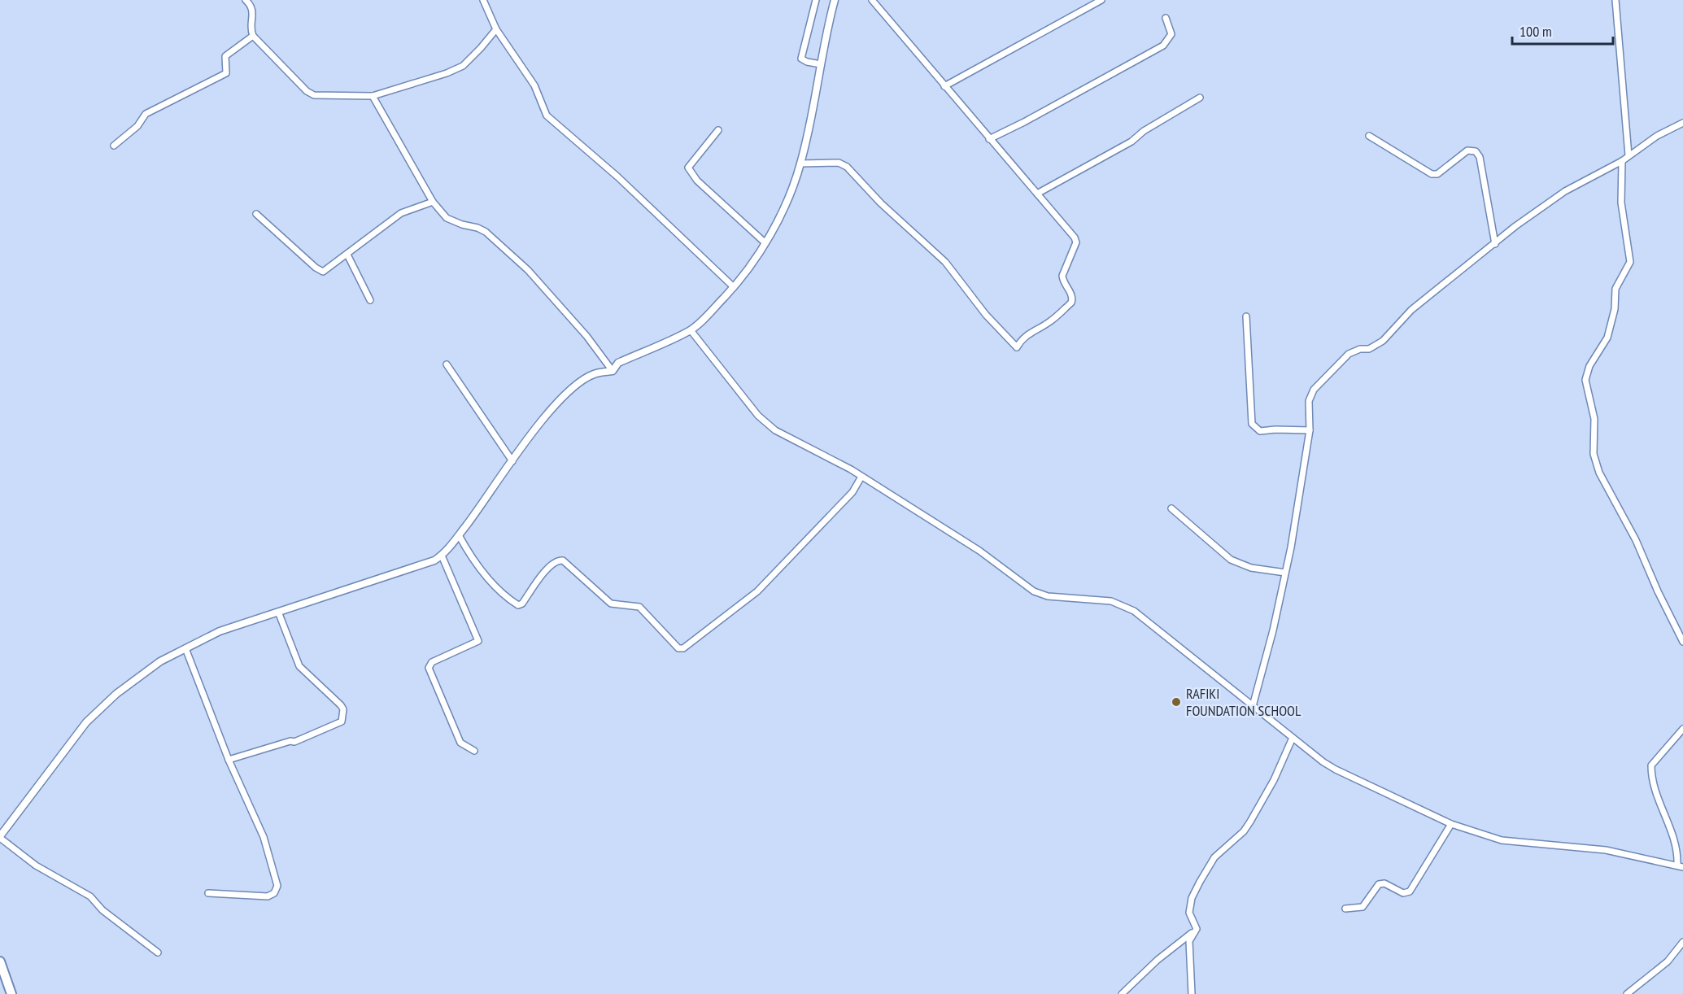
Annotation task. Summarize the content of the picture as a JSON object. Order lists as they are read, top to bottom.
{
  "places": ["RAFIKI FOUNDATION SCHOOL"],
  "scale_bar": "100 m"
}
